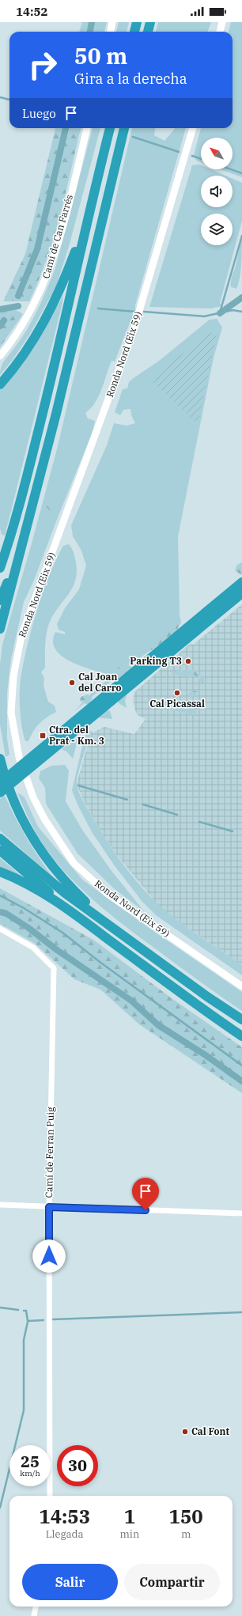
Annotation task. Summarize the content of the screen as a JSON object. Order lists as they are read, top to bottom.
{
  "streets": {
    "main road": ["Camí de Can Farrés", "Ronda Nord (Eix 59)"],
    "street": ["Camí de Ferran Puig"]
  },
  "places": {
    "other": [
      "Parking T3",
      "Cal Joan del Carro",
      "Cal Picassal",
      "Cal Font"
    ],
    "transit": ["Ctra. del Prat - Km. 3"]
  },
  "north": "top left",
  "page": {
    "status": "14:52",
    "turn": ["50 m", "Gira a la derecha"],
    "then": "Luego",
    "speed": "25 km/h",
    "limit": "30",
    "eta": [
      "14:53",
      "Llegada",
      "1",
      "min",
      "150",
      "m"
    ],
    "buttons": ["Salir", "Compartir"]
  }
}
